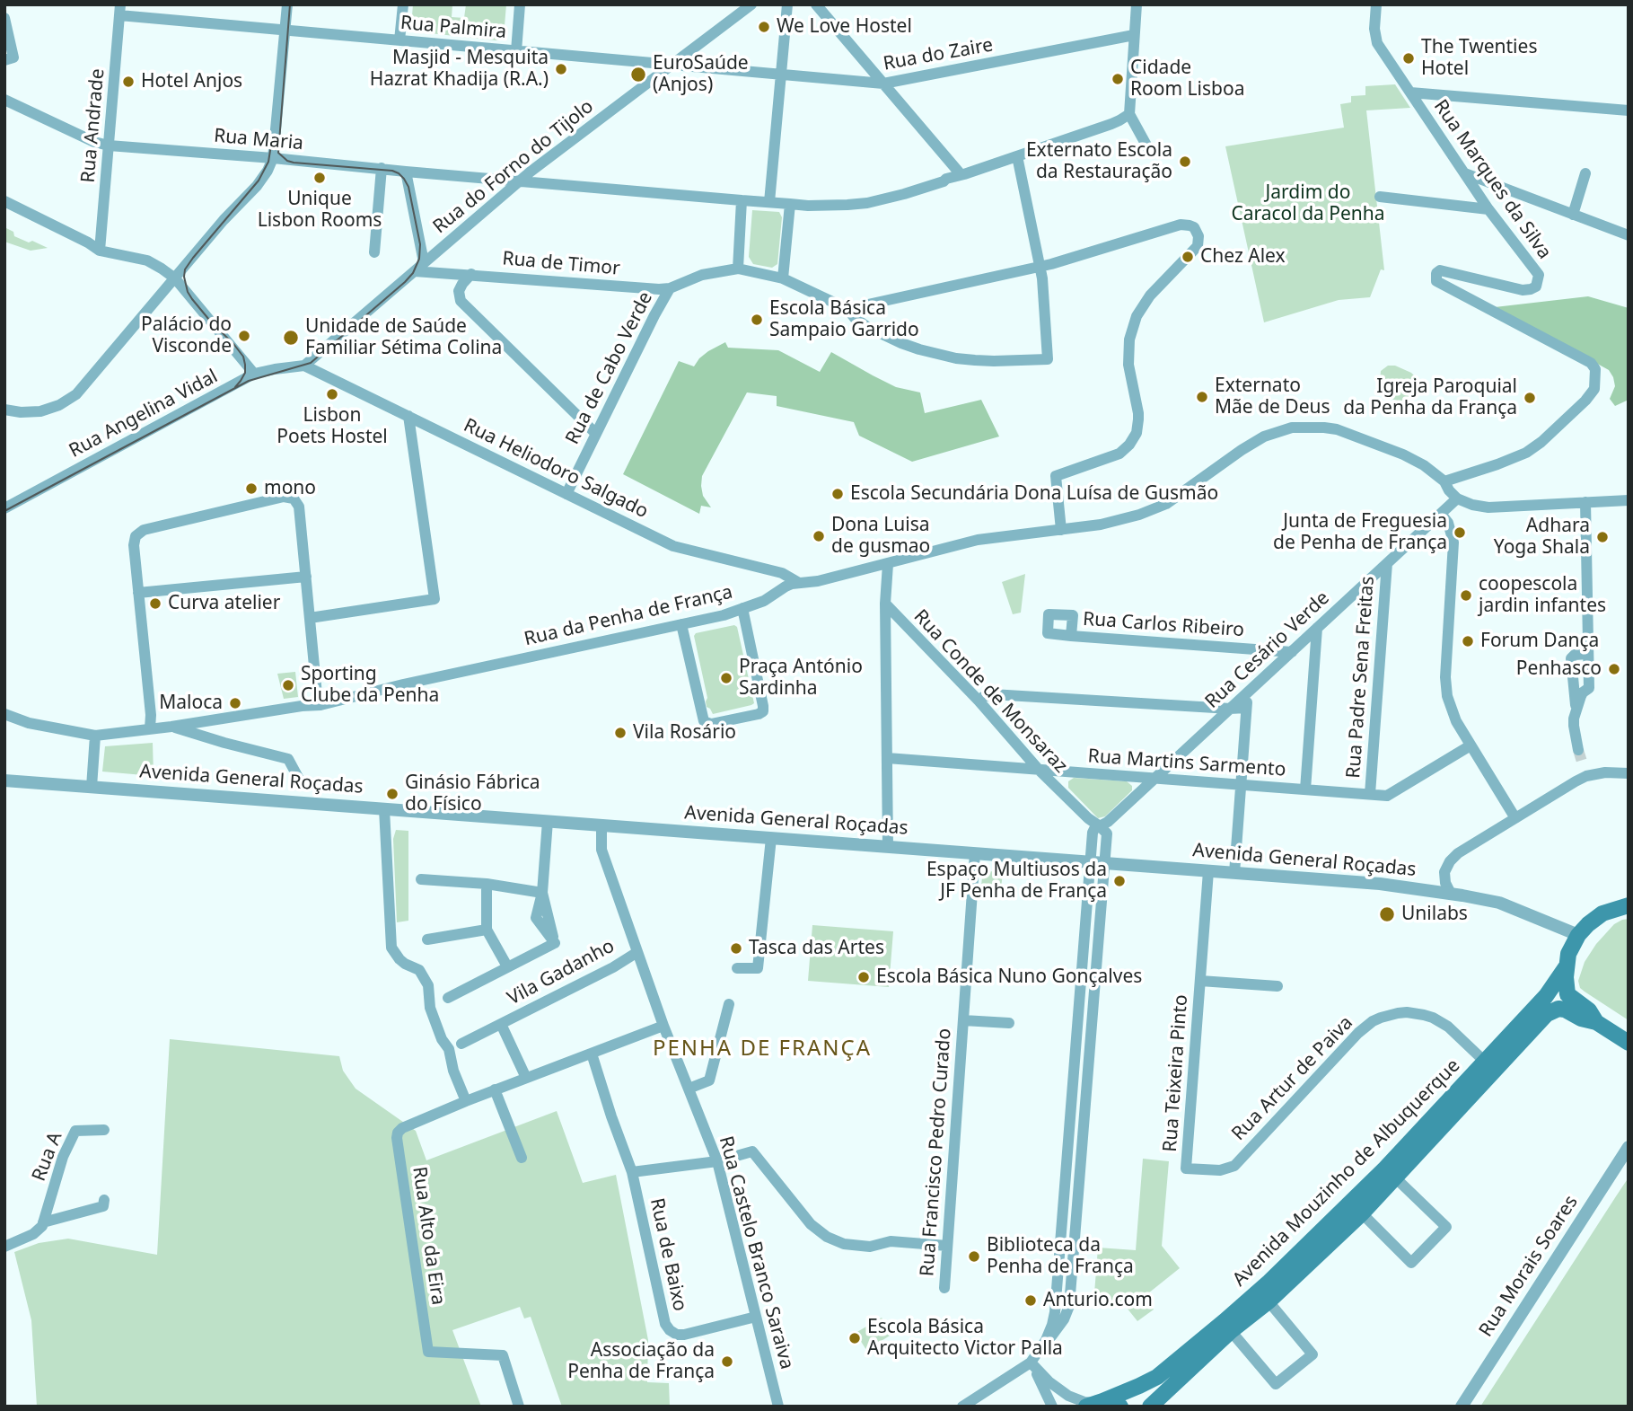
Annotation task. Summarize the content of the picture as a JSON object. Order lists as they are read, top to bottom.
{
  "streets": {
    "main road": ["Avenida Mouzinho de Albuquerque"],
    "street": [
      "Rua Palmira",
      "Rua do Zaire",
      "Rua Andrade",
      "Rua Maria",
      "Rua do Forno do Tijolo",
      "Rua Marques da Silva",
      "Rua de Timor",
      "Rua de Cabo Verde",
      "Rua Angelina Vidal",
      "Rua Heliodoro Salgado",
      "Rua da Penha de França",
      "Rua Carlos Ribeiro",
      "Rua Cesário Verde",
      "Rua Padre Sena Freitas",
      "Rua Conde de Monsaraz",
      "Rua Martins Sarmento",
      "Avenida General Roçadas",
      "Vila Gadanho",
      "Rua Teixeira Pinto",
      "Rua Artur de Paiva",
      "Rua Francisco Pedro Curado",
      "Rua A",
      "Rua Alto da Eira",
      "Rua Castelo Branco Saraiva",
      "Rua de Baixo",
      "Rua Morais Soares"
    ]
  },
  "crossings": [
    ["Rua Palmira", "Rua do Zaire"],
    ["Rua Palmira", "Rua Andrade"],
    ["Rua Palmira", "Rua do Forno do Tijolo"],
    ["Rua do Zaire", "Rua do Forno do Tijolo"],
    ["Rua Andrade", "Rua Maria"],
    ["Rua Maria", "Rua do Forno do Tijolo"],
    ["Rua do Forno do Tijolo", "Rua de Timor"],
    ["Rua do Forno do Tijolo", "Rua Angelina Vidal"],
    ["Rua do Forno do Tijolo", "Rua Heliodoro Salgado"],
    ["Rua Marques da Silva", "Rua da Penha de França"],
    ["Rua de Timor", "Rua de Cabo Verde"],
    ["Rua de Cabo Verde", "Rua Heliodoro Salgado"],
    ["Rua Angelina Vidal", "Rua Heliodoro Salgado"],
    ["Rua Heliodoro Salgado", "Rua da Penha de França"],
    ["Rua da Penha de França", "Rua Cesário Verde"],
    ["Rua Carlos Ribeiro", "Rua Cesário Verde"],
    ["Rua Cesário Verde", "Rua Padre Sena Freitas"],
    ["Rua Cesário Verde", "Rua Conde de Monsaraz"],
    ["Rua Cesário Verde", "Rua Martins Sarmento"],
    ["Rua Padre Sena Freitas", "Rua Martins Sarmento"],
    ["Rua Conde de Monsaraz", "Rua Martins Sarmento"],
    ["Avenida General Roçadas", "Rua Teixeira Pinto"],
    ["Avenida General Roçadas", "Rua Francisco Pedro Curado"],
    ["Avenida General Roçadas", "Avenida Mouzinho de Albuquerque"],
    ["Avenida General Roçadas", "Rua Castelo Branco Saraiva"],
    ["Vila Gadanho", "Rua Castelo Branco Saraiva"],
    ["Rua Teixeira Pinto", "Rua Artur de Paiva"],
    ["Rua Artur de Paiva", "Avenida Mouzinho de Albuquerque"],
    ["Rua Castelo Branco Saraiva", "Rua de Baixo"]
  ],
  "districts": ["PENHA DE FRANÇA"],
  "parks": ["Jardim do Caracol da Penha"],
  "places": [
    "We Love Hostel",
    "The Twenties Hotel",
    "Masjid - Mesquita Hazrat Khadija (R.A.)",
    "EuroSaúde (Anjos)",
    "Cidade Room Lisboa",
    "Hotel Anjos",
    "Externato Escola da Restauração",
    "Unique Lisbon Rooms",
    "Chez Alex",
    "Escola Básica Sampaio Garrido",
    "Palácio do Visconde",
    "Unidade de Saúde Familiar Sétima Colina",
    "Lisbon Poets Hostel",
    "Externato Mãe de Deus",
    "Igreja Paroquial da Penha da França",
    "mono",
    "Escola Secundária Dona Luísa de Gusmão",
    "Junta de Freguesia de Penha de França",
    "Dona Luisa de gusmao",
    "Adhara Yoga Shala",
    "coopescola jardin infantes",
    "Curva atelier",
    "Forum Dança",
    "Penhasco",
    "Praça António Sardinha",
    "Sporting Clube da Penha",
    "Maloca",
    "Vila Rosário",
    "Ginásio Fábrica do Físico",
    "Espaço Multiusos da JF Penha de França",
    "Unilabs",
    "Tasca das Artes",
    "Escola Básica Nuno Gonçalves",
    "Biblioteca da Penha de França",
    "Anturio.com",
    "Escola Básica Arquitecto Victor Palla",
    "Associação da Penha de França"
  ]
}
